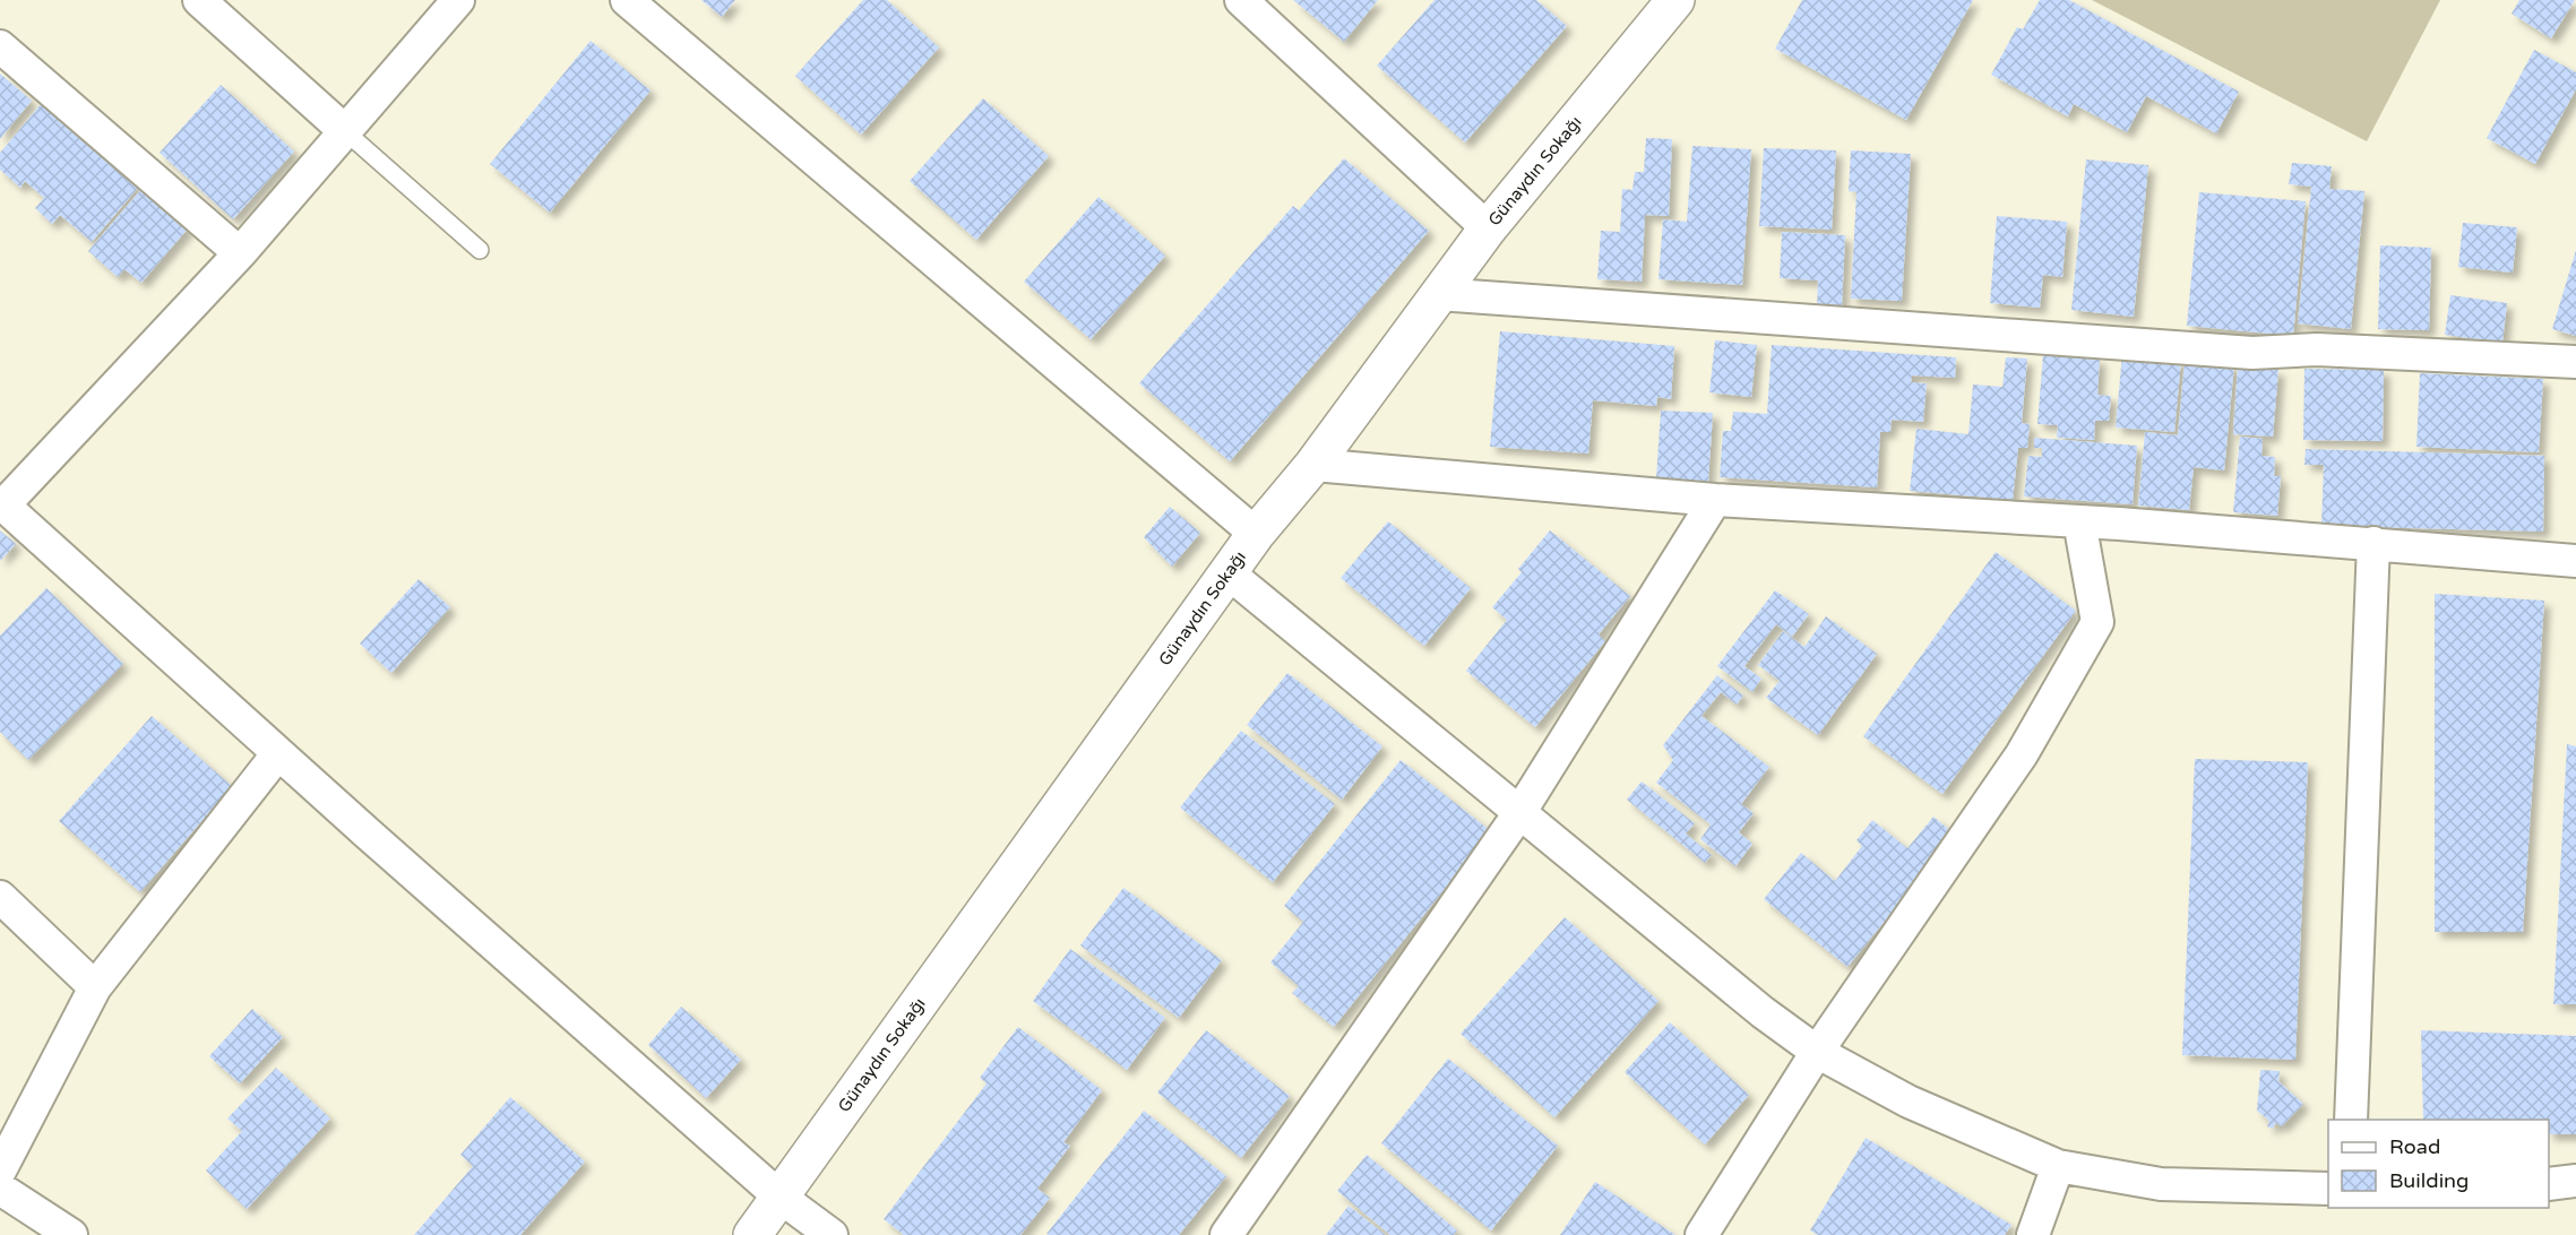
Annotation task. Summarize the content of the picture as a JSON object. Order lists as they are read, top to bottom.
{
  "streets": {
    "street": ["Günaydın Sokağı"]
  },
  "legend": ["Road", "Building"]
}
